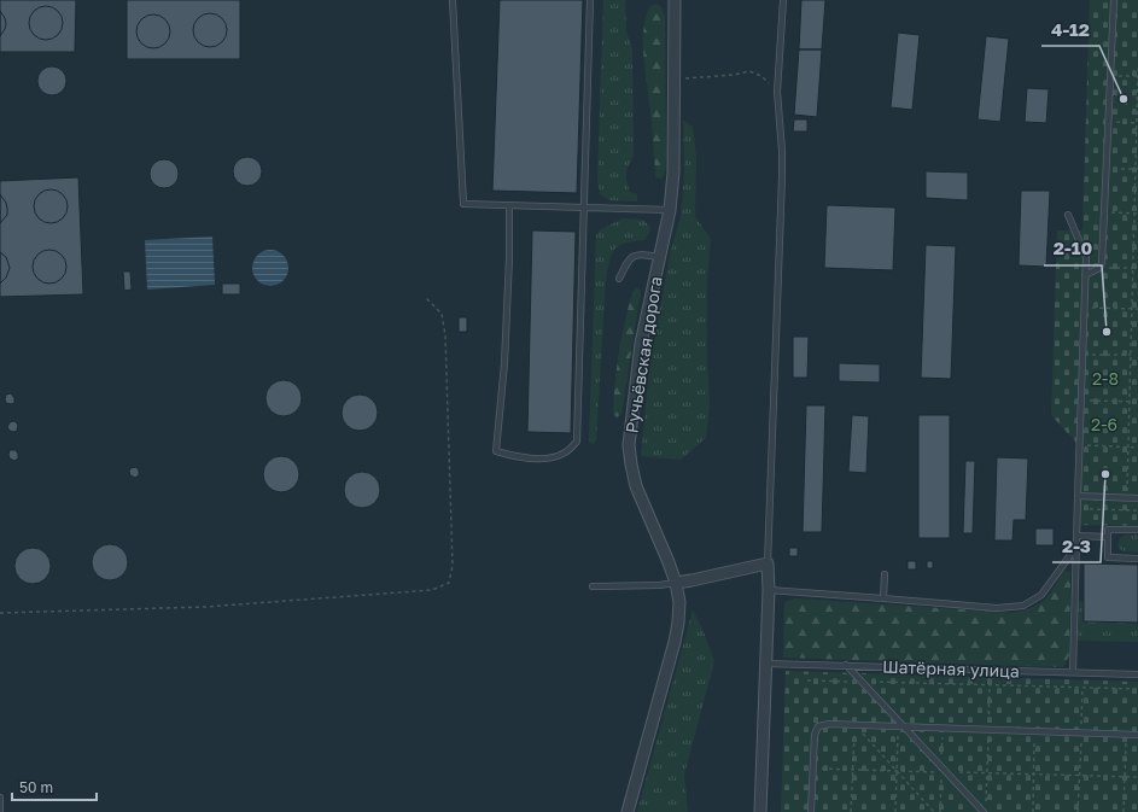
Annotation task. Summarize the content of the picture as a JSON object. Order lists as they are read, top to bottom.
{
  "streets": {
    "street": ["Ручьёвская дорога"],
    "lane": ["Шатёрная улица"]
  },
  "parks": ["2-8", "2-6"],
  "places": ["4-12", "2-10", "2-3"],
  "scale_bar": "50 m"
}
